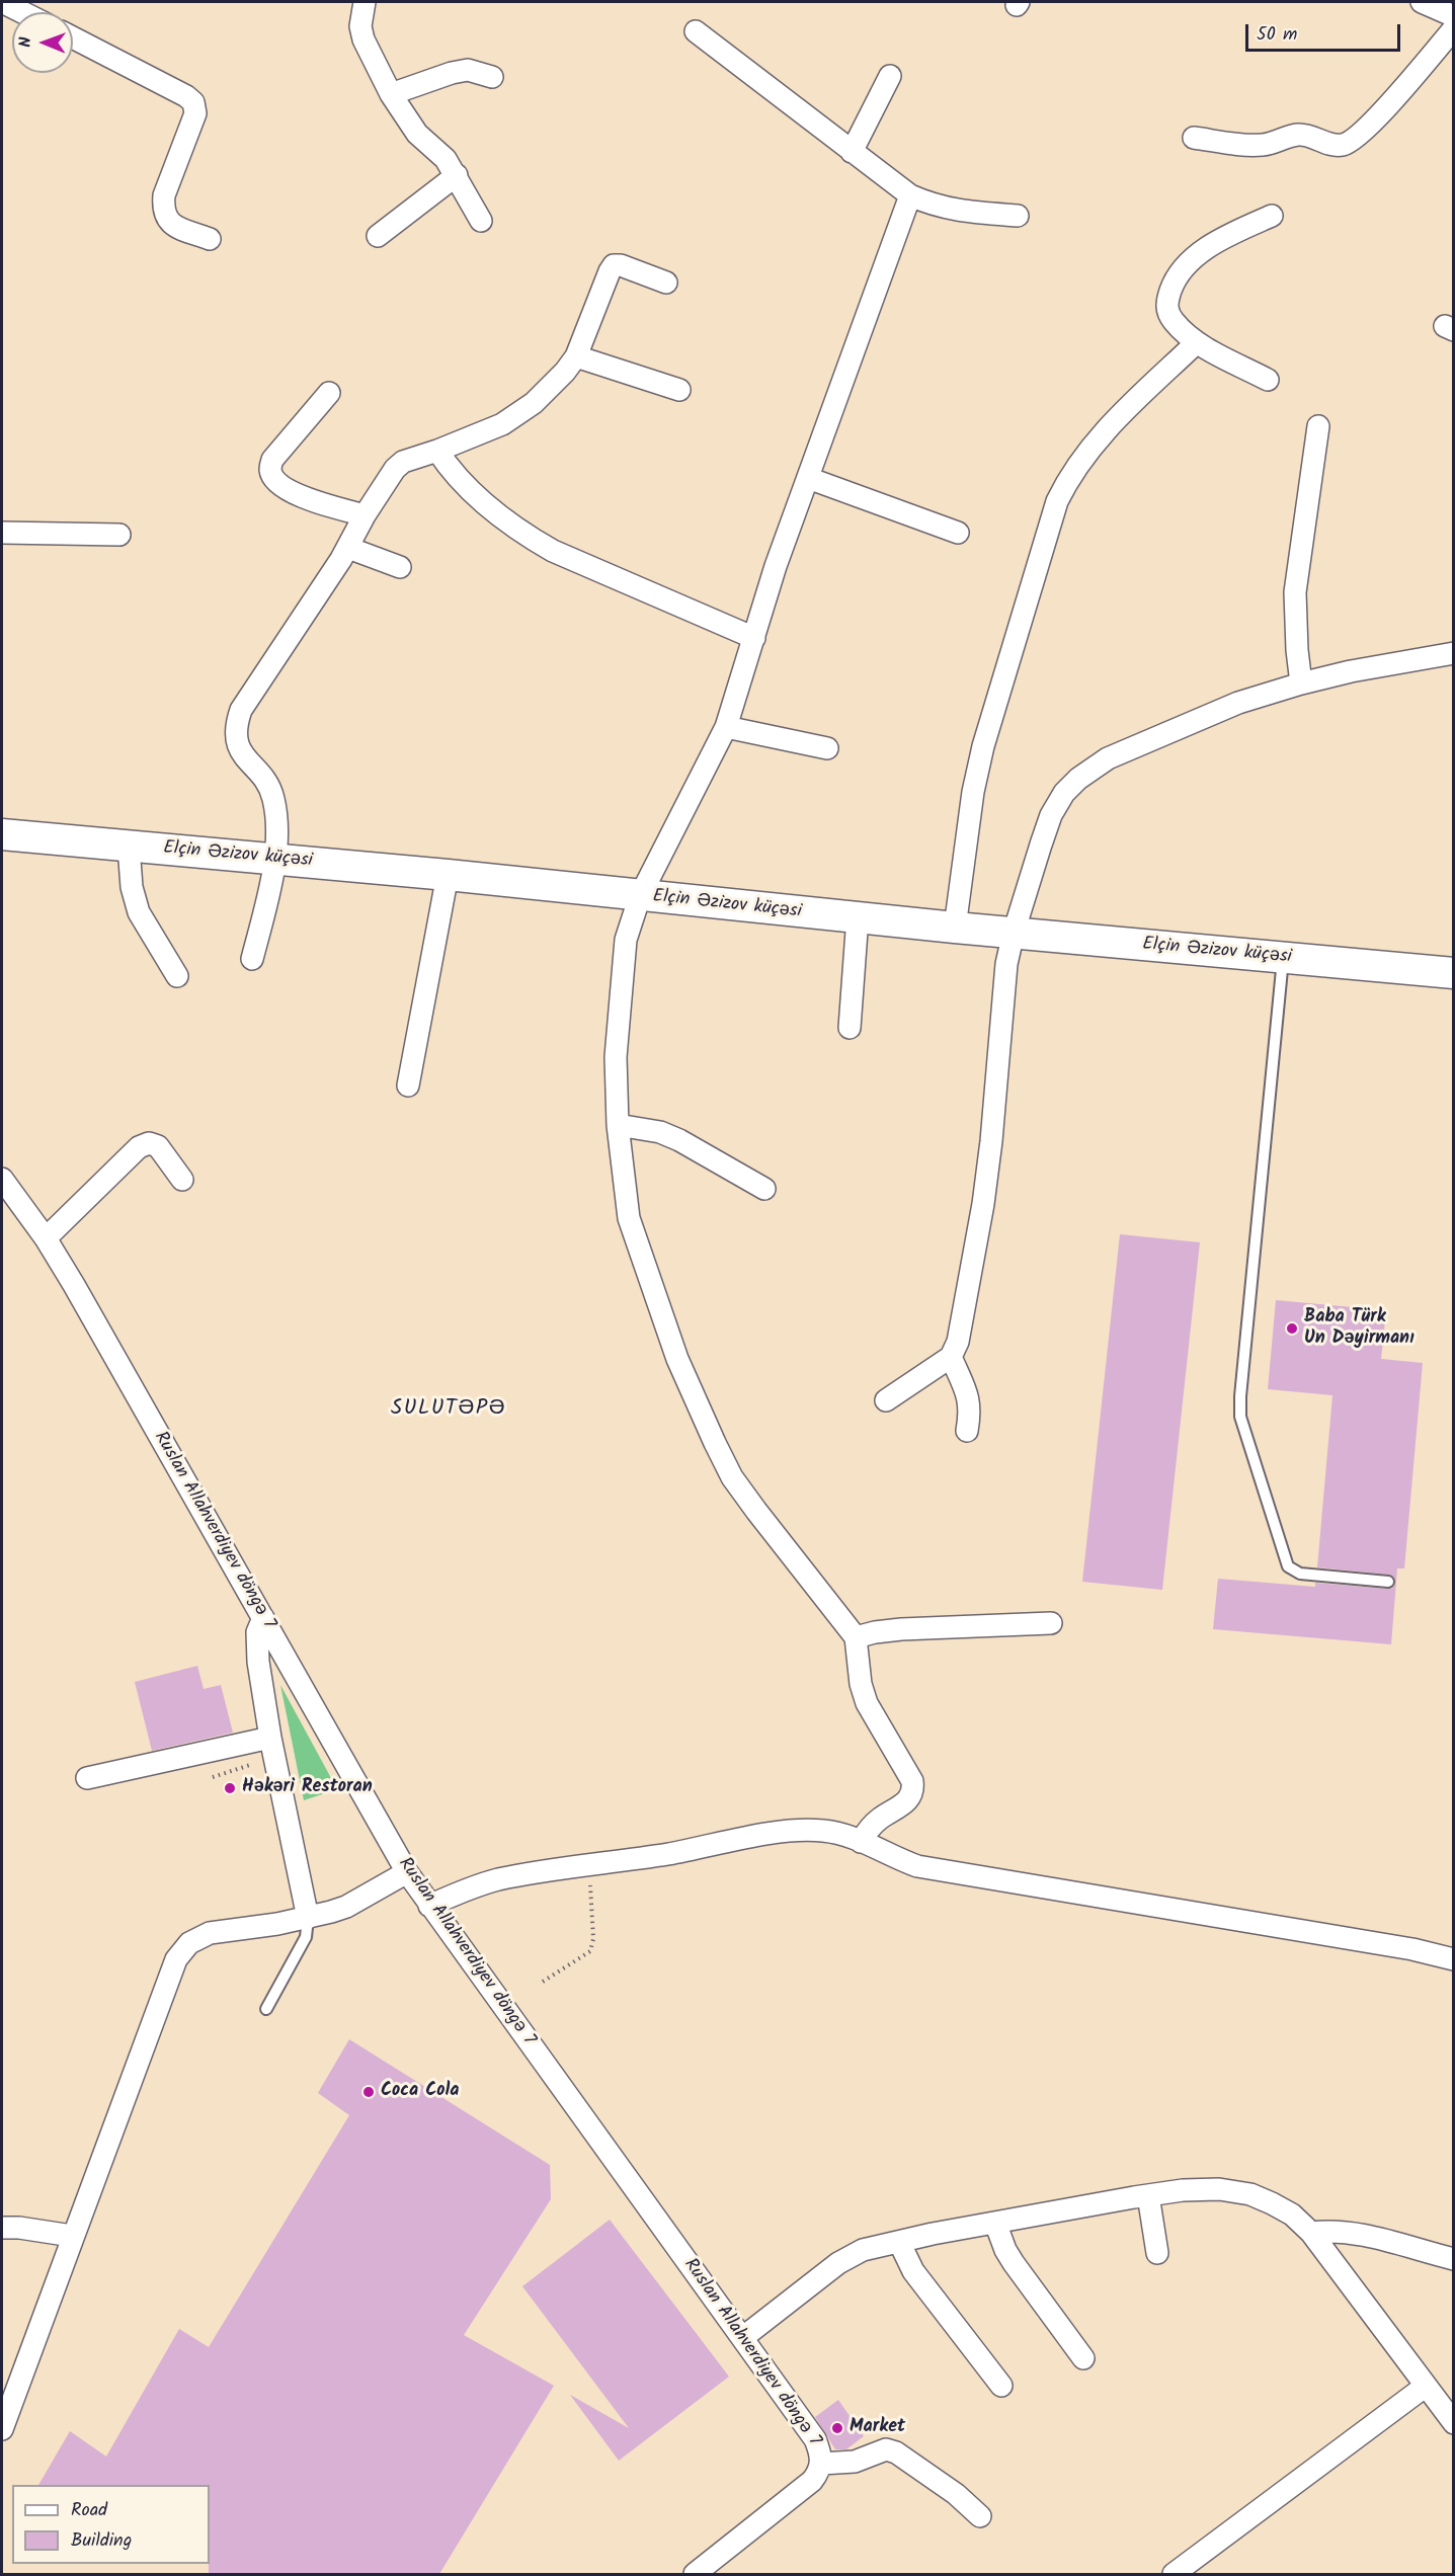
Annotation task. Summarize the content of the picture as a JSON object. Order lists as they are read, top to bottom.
{
  "streets": {
    "street": ["Elçin Əzizov küçəsi", "Ruslan Allahverdiyev döngə 7"]
  },
  "districts": ["SULUTƏPƏ"],
  "places": [
    "Baba Türk Un Dəyirmanı",
    "Həkəri Restoran",
    "Coca Cola",
    "Market"
  ],
  "legend": ["Road", "Building"],
  "scale_bar": "50 m",
  "north": "left"
}
